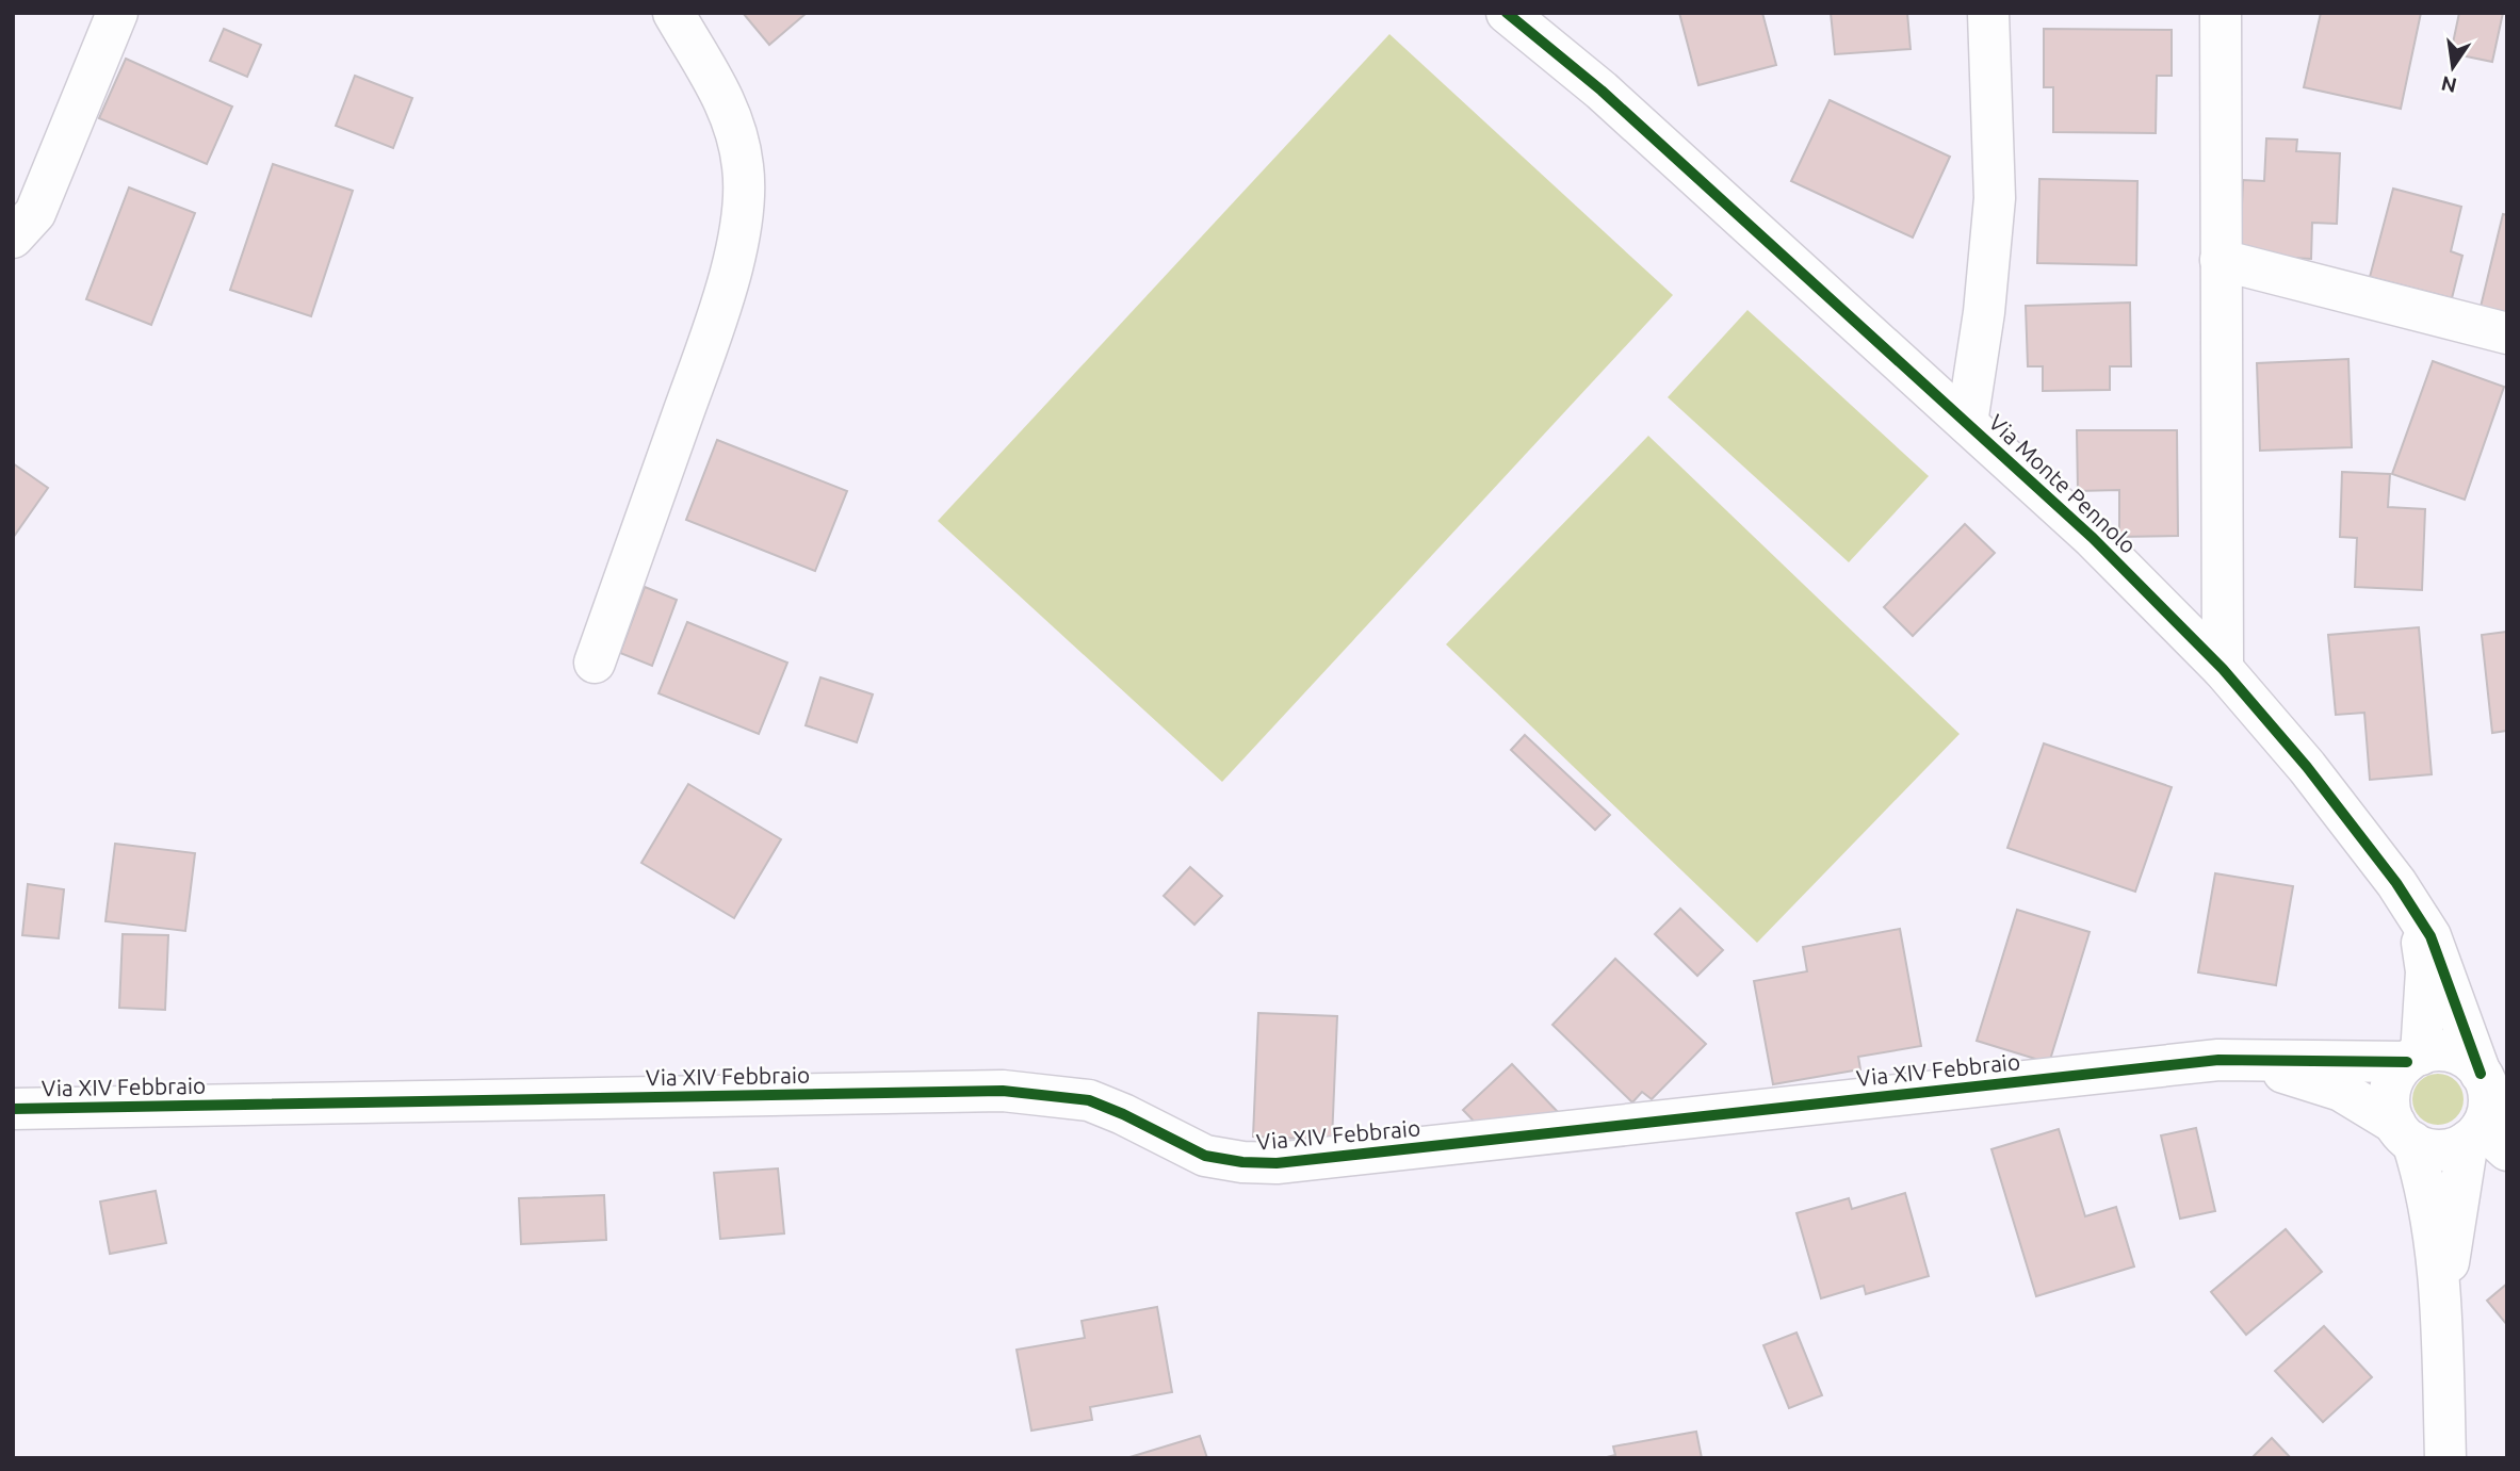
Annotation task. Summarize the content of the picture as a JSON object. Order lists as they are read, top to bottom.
{
  "streets": {
    "street": ["Via Monte Pennolo", "Via XIV Febbraio"]
  },
  "crossings": [
    ["Via Monte Pennolo", "Via XIV Febbraio"]
  ],
  "north": "bottom"
}
